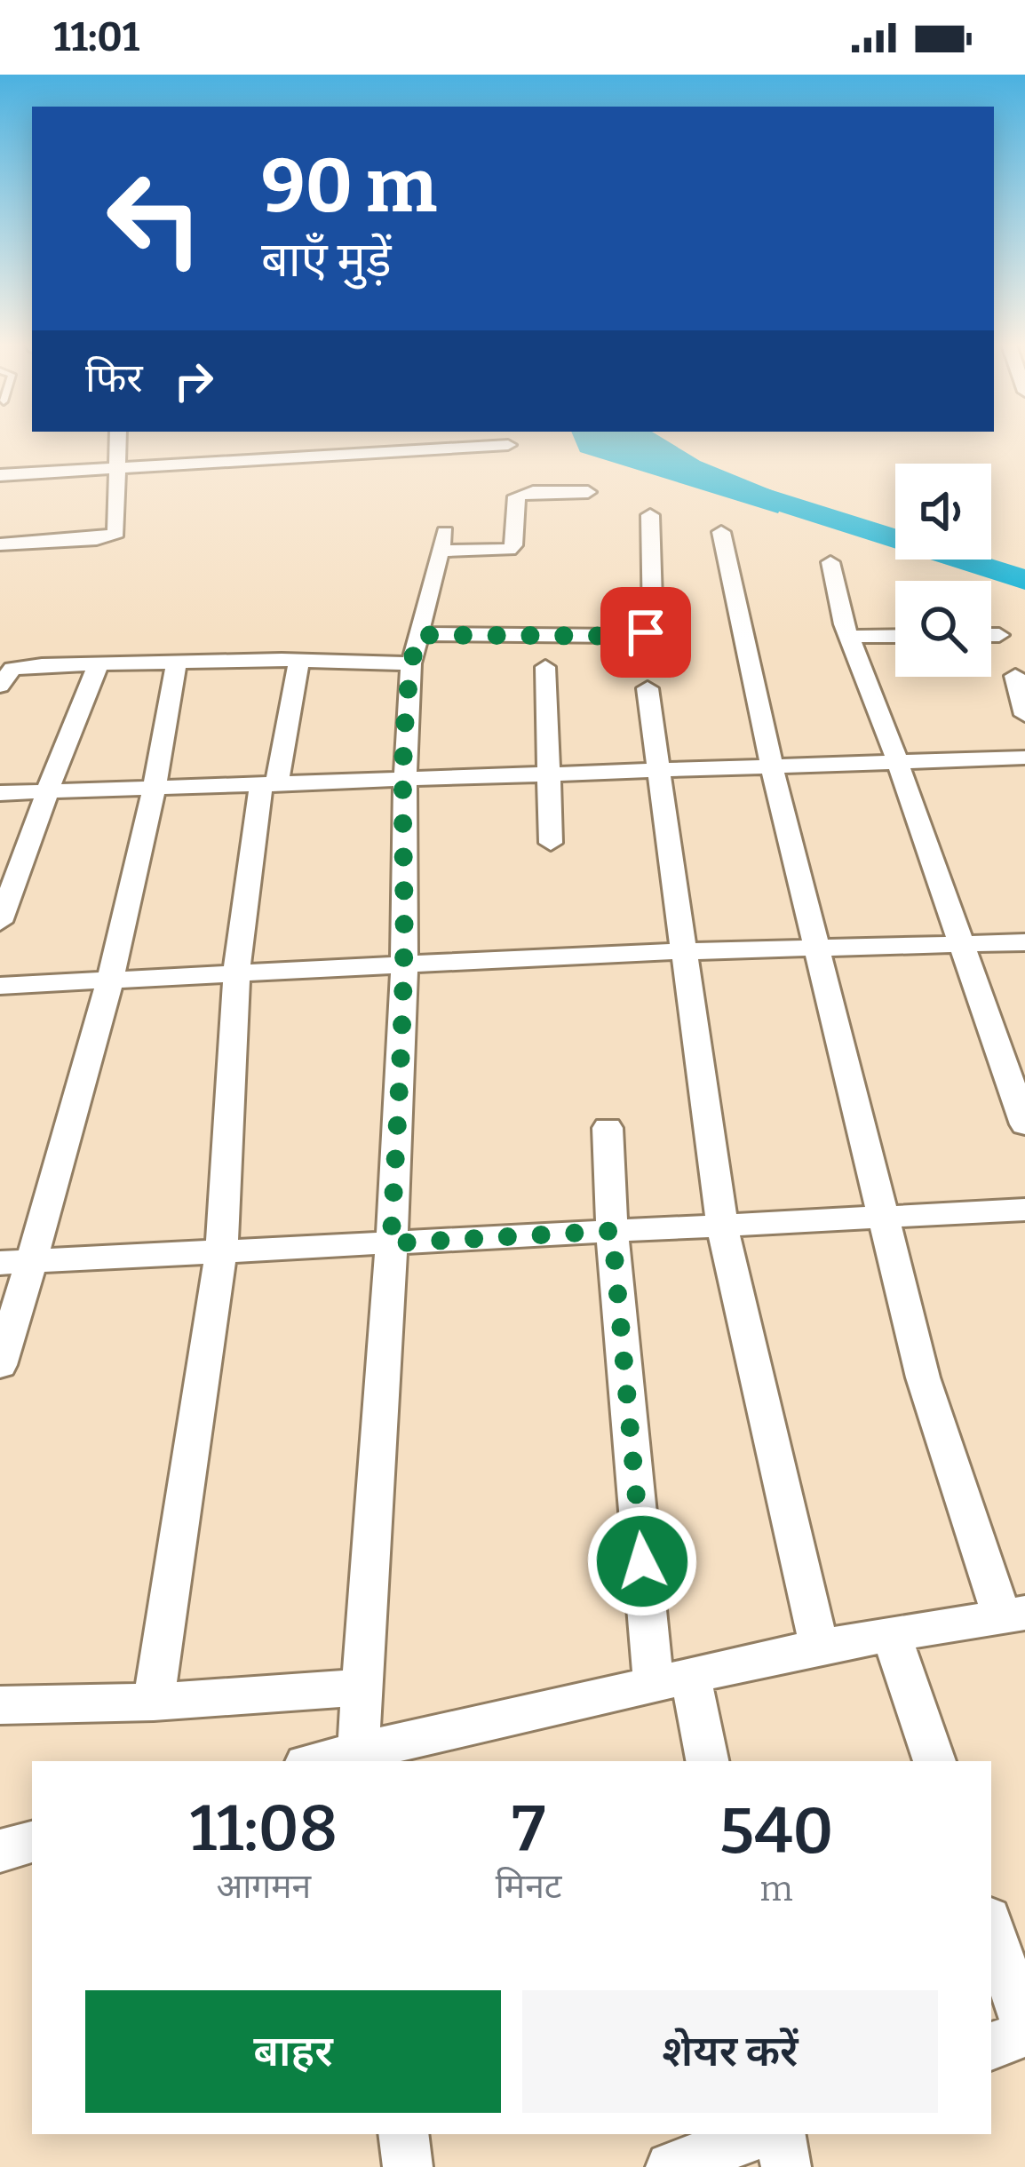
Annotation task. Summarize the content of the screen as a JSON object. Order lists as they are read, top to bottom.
{
  "page": {
    "status": "11:01",
    "turn": ["90 m", "बाएँ मुड़ें"],
    "then": "फिर",
    "eta": [
      "11:08",
      "आगमन",
      "7",
      "मिनट",
      "540",
      "m"
    ],
    "buttons": ["बाहर", "शेयर करें"]
  }
}
